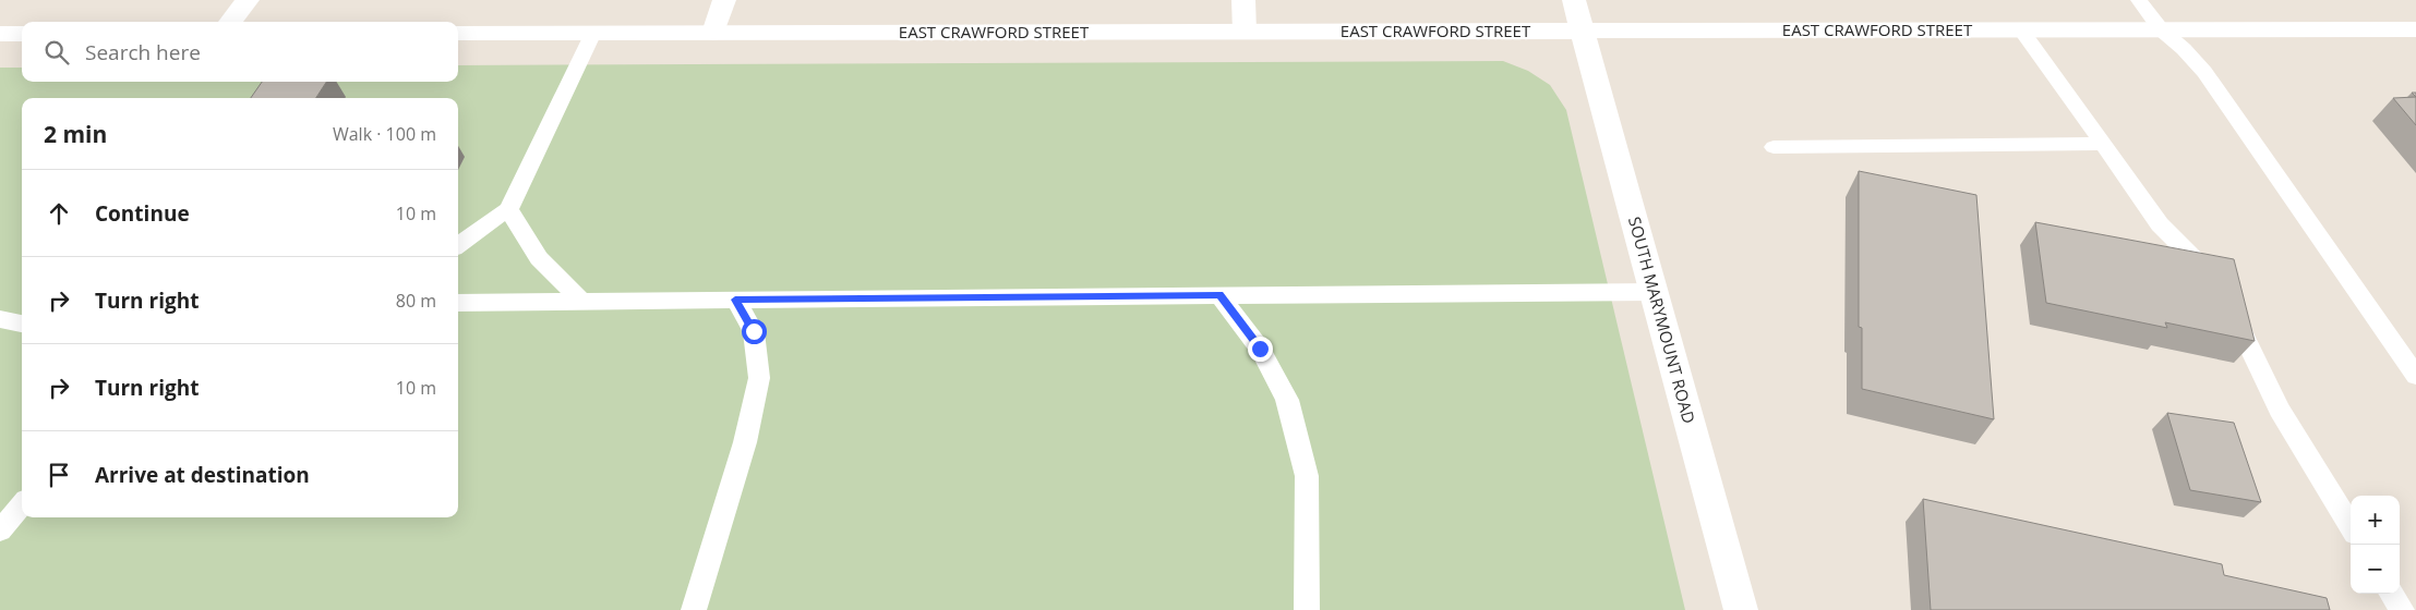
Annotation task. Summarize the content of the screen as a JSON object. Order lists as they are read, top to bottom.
{
  "streets": {
    "street": ["EAST CRAWFORD STREET", "SOUTH MARYMOUNT ROAD"]
  },
  "crossings": [
    ["EAST CRAWFORD STREET", "SOUTH MARYMOUNT ROAD"]
  ],
  "page": {
    "search": "Search here",
    "heading": ["2 min", "Walk · 100 m"],
    "list": [
      ["Continue", "10 m"],
      ["Turn right", "80 m"],
      ["Turn right", "10 m"],
      "Arrive at destination"
    ],
    "map_buttons": ["+", "−"]
  }
}
